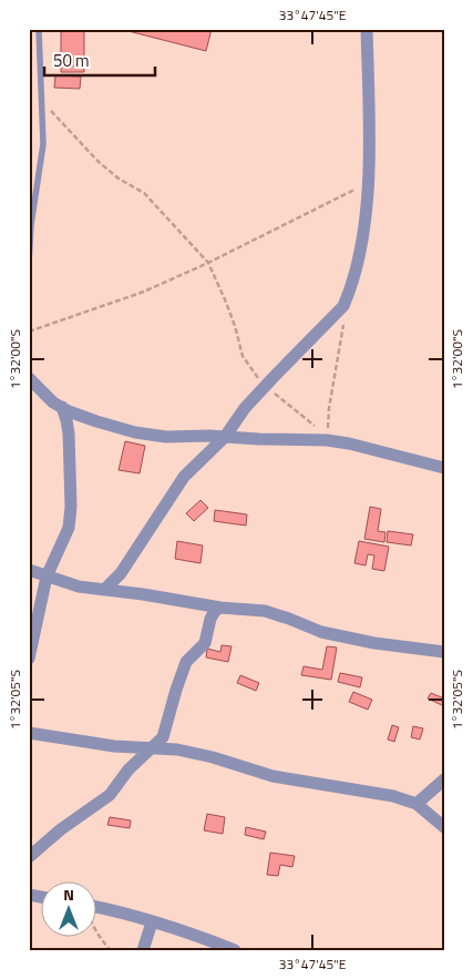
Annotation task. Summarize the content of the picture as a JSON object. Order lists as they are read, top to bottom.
{
  "scale_bar": "50 m",
  "north": "top",
  "coordinates": ["33°47'45\"E", "1°32'00\"S", "1°32'05\"S"]
}
